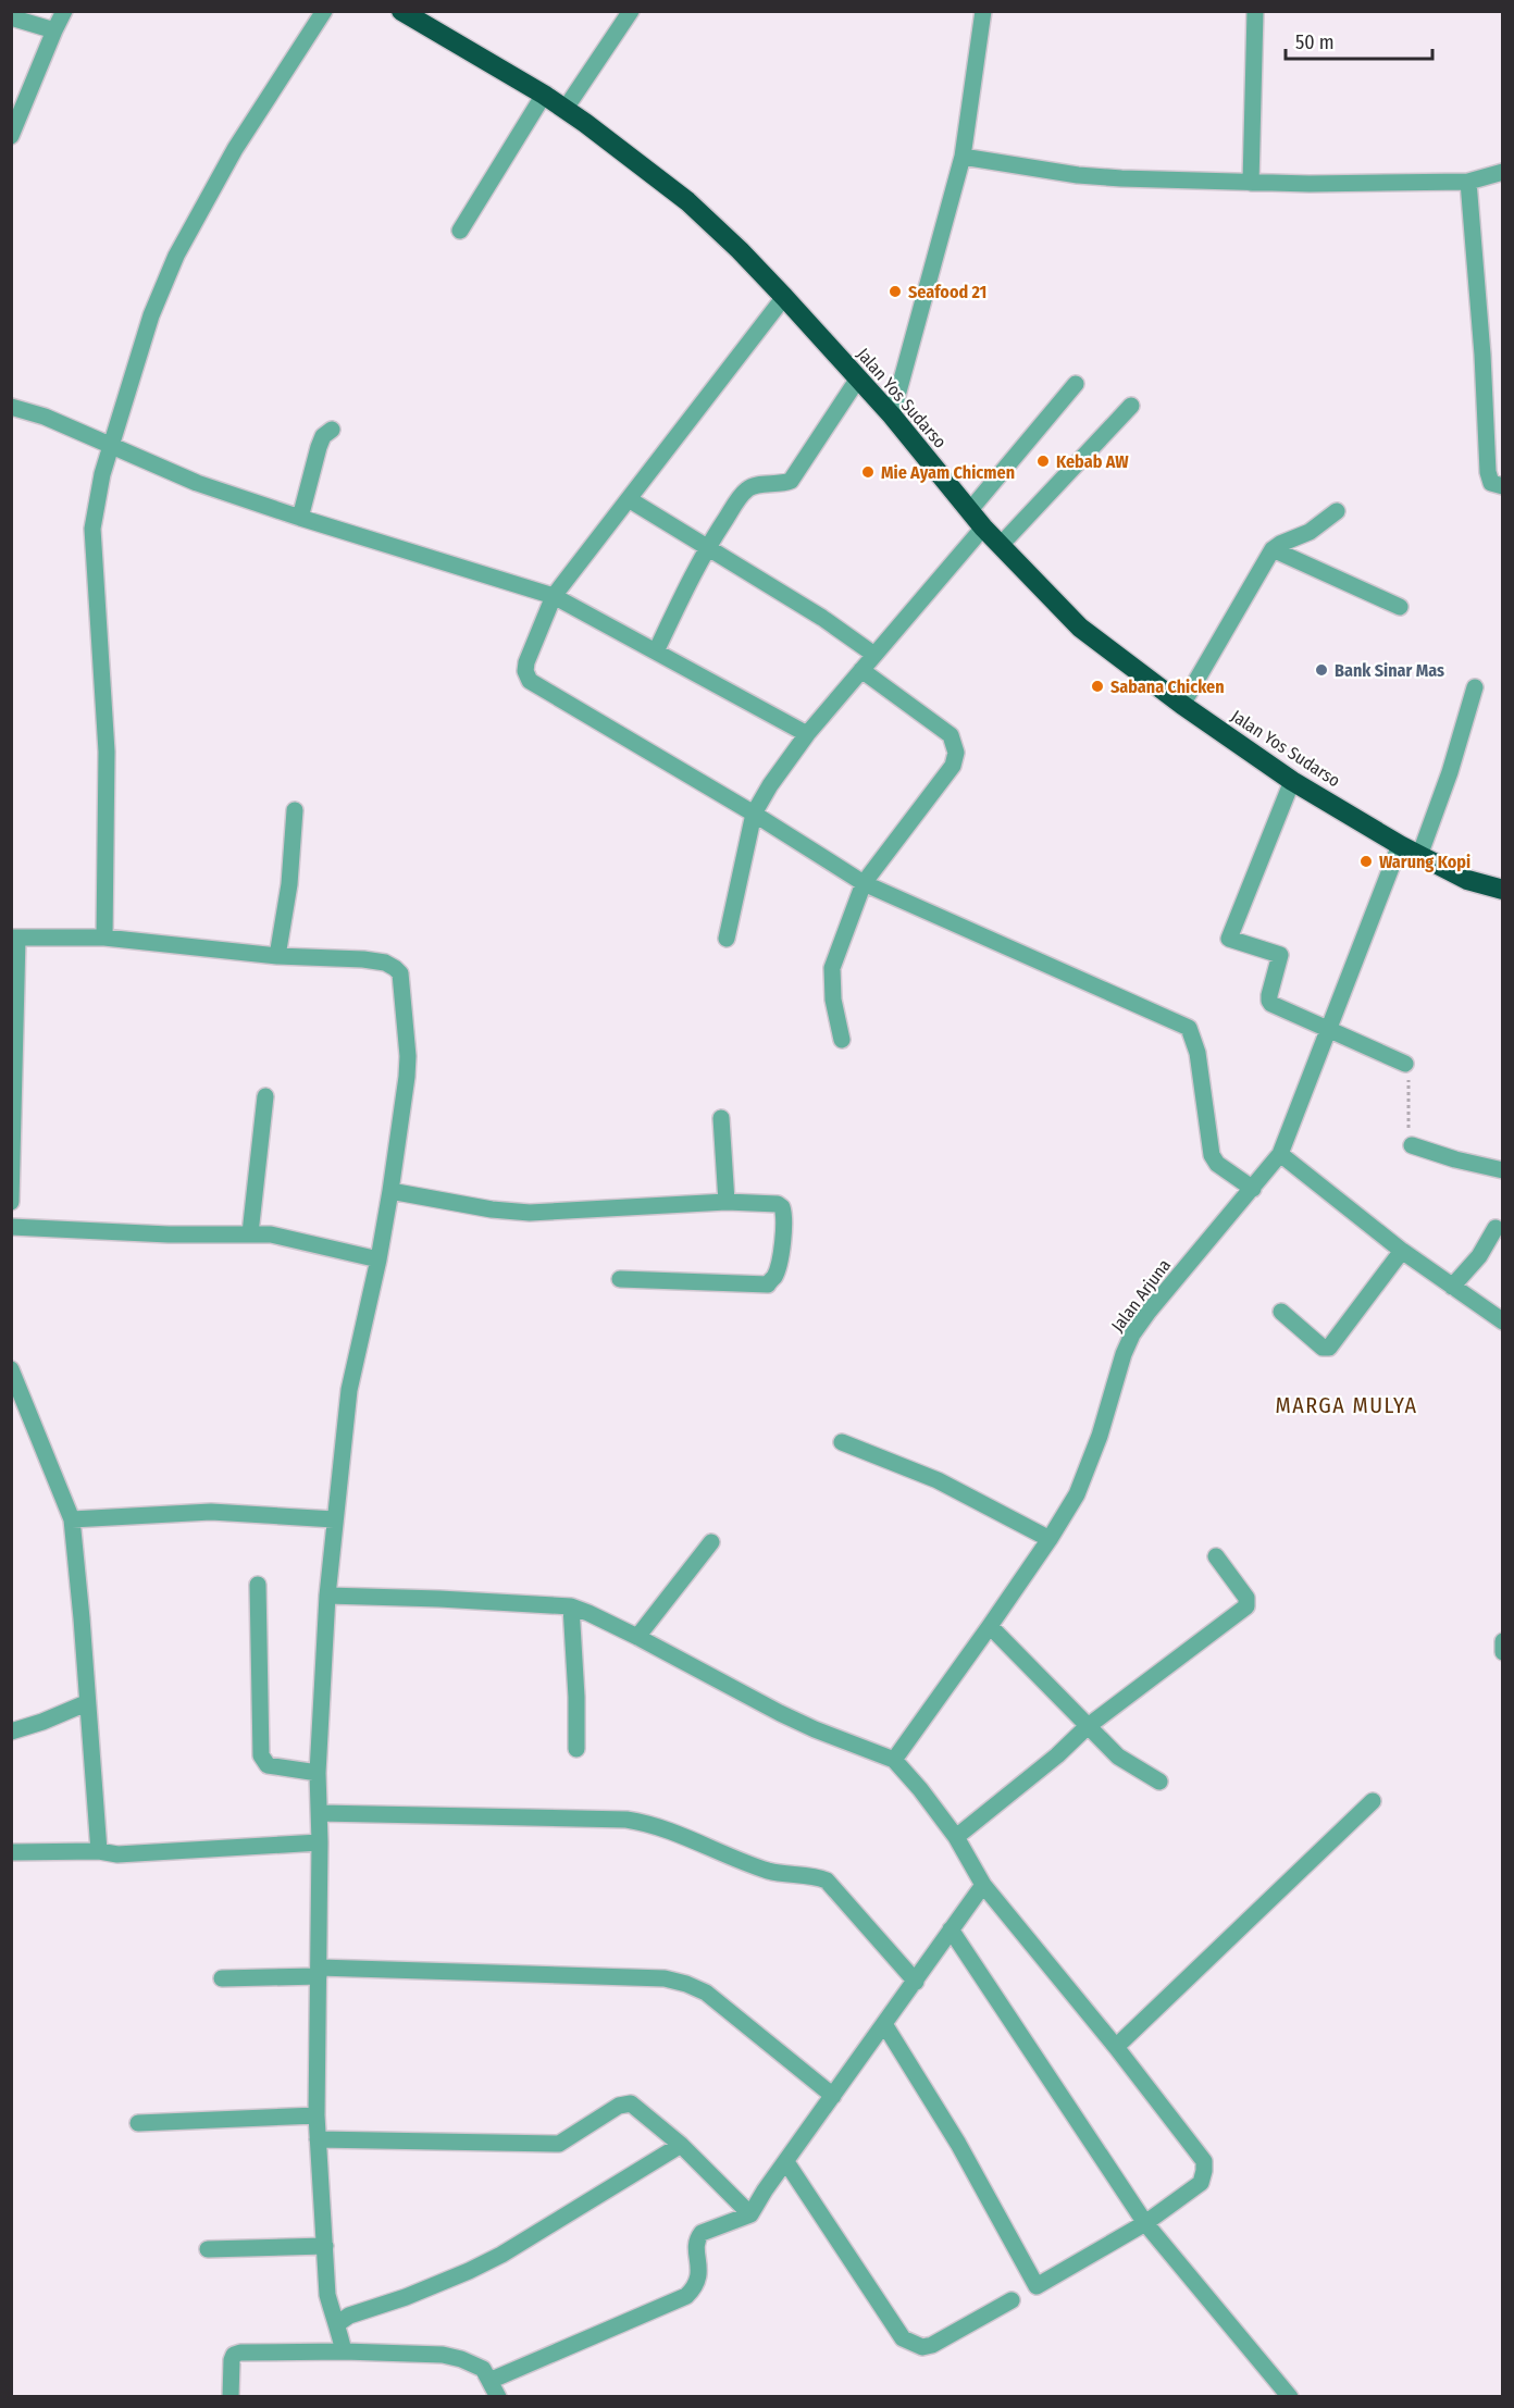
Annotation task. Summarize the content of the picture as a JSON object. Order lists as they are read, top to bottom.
{
  "streets": {
    "highway": ["Jalan Yos Sudarso"],
    "street": ["Jalan Arjuna"]
  },
  "crossings": [
    ["Jalan Yos Sudarso", "Jalan Arjuna"]
  ],
  "districts": ["MARGA MULYA"],
  "places": [
    "Seafood 21",
    "Kebab AW",
    "Mie Ayam Chicmen",
    "Bank Sinar Mas",
    "Sabana Chicken",
    "Warung Kopi"
  ],
  "scale_bar": "50 m"
}
